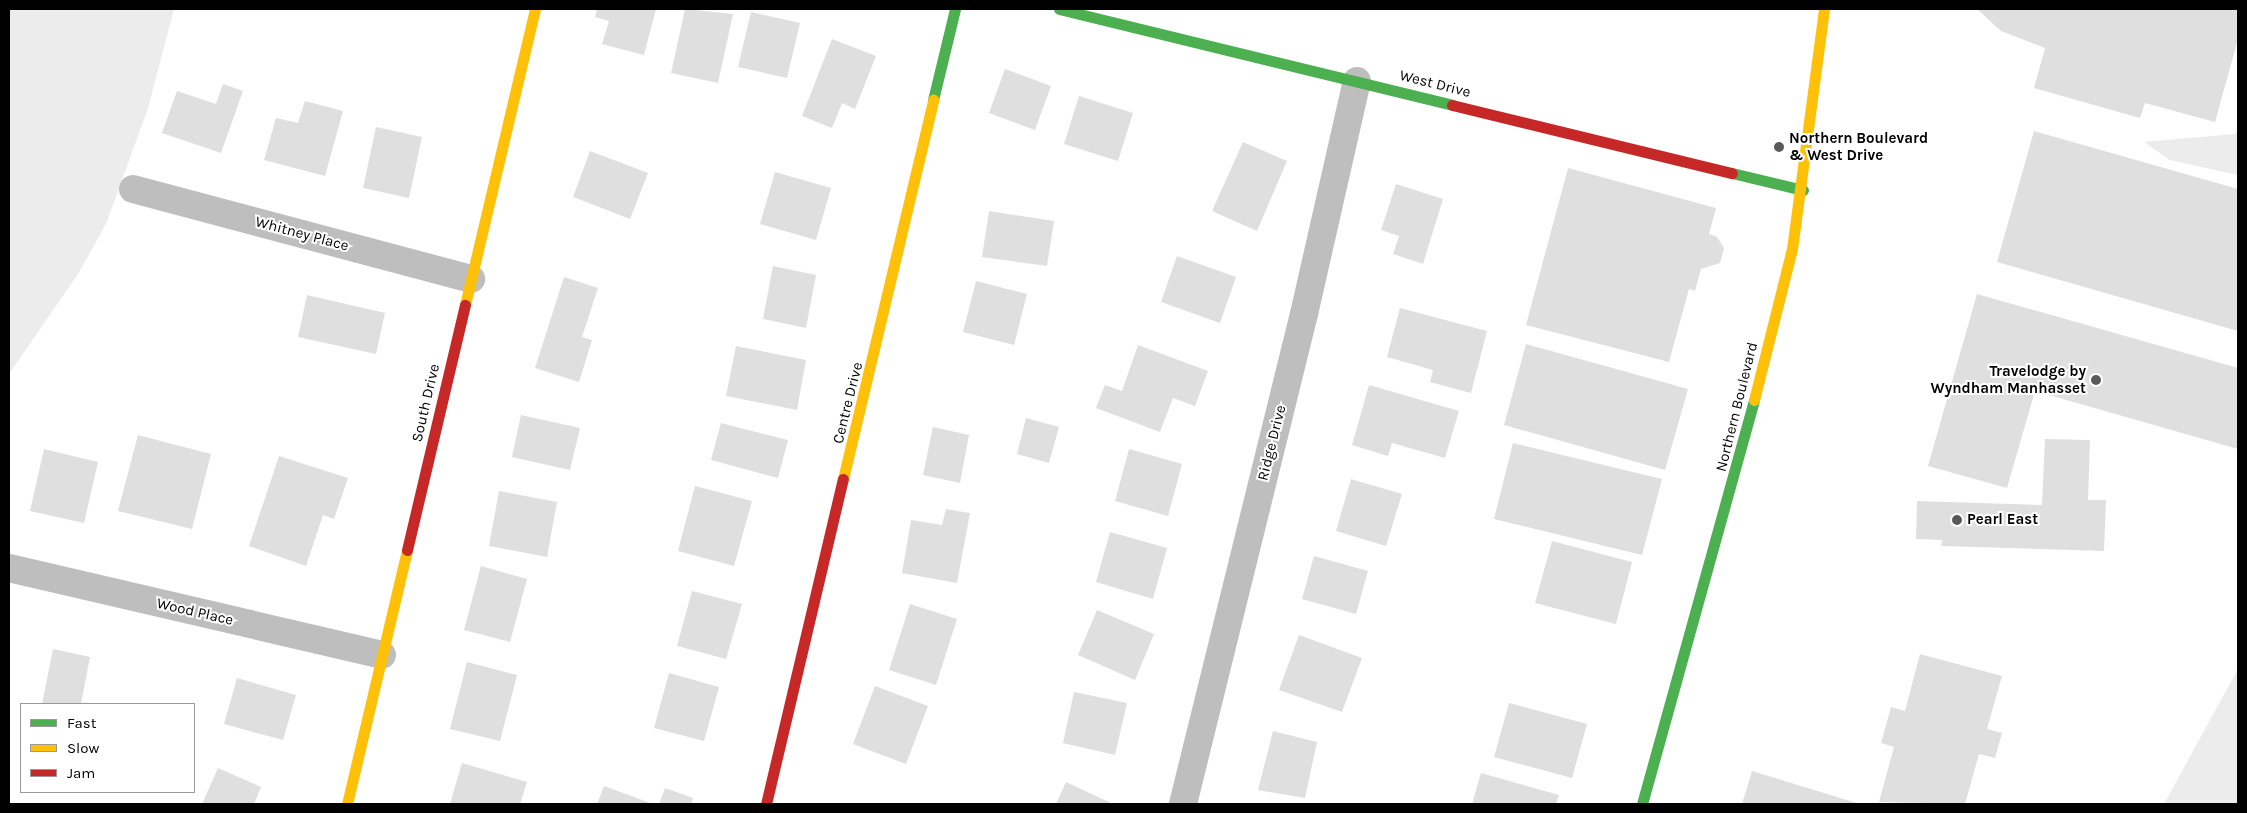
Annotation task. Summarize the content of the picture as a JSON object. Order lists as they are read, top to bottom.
{
  "streets": {
    "street": [
      "West Drive",
      "Whitney Place",
      "South Drive",
      "Centre Drive",
      "Northern Boulevard",
      "Ridge Drive",
      "Wood Place"
    ]
  },
  "crossings": [
    ["West Drive", "Northern Boulevard"],
    ["West Drive", "Ridge Drive"],
    ["Whitney Place", "South Drive"],
    ["South Drive", "Wood Place"]
  ],
  "places": ["Northern Boulevard & West Drive", "Travelodge by Wyndham Manhasset", "Pearl East"],
  "legend": ["Fast", "Slow", "Jam"]
}
